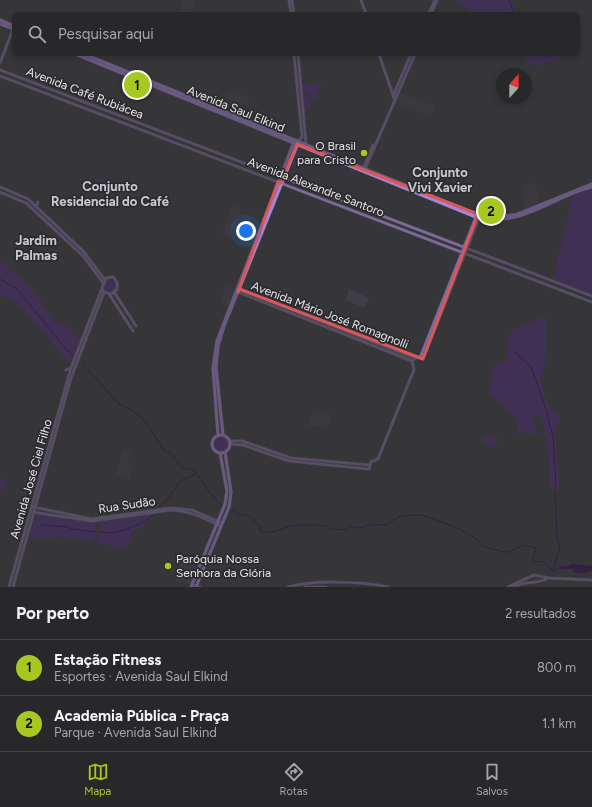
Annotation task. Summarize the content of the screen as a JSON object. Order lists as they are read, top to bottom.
{
  "streets": {
    "main road": ["Avenida Saul Elkind"],
    "street": [
      "Avenida Café Rubiácea",
      "Avenida Alexandre Santoro",
      "Avenida Mário José Romagnolli",
      "Avenida José Ciel Filho",
      "Rua Sudão"
    ]
  },
  "crossings": [
    ["Avenida Café Rubiácea", "Avenida Alexandre Santoro"],
    ["Avenida José Ciel Filho", "Rua Sudão"]
  ],
  "districts": ["Conjunto Vivi Xavier", "Conjunto Residencial do Café", "Jardim Palmas"],
  "places": ["O Brasil para Cristo", "Paróquia Nossa Senhora da Glória"],
  "north": "top",
  "page": {
    "search": "Pesquisar aqui",
    "pins": ["1", "2"],
    "heading": ["Por perto", "2 resultados"],
    "list": [
      {
        "mark": "1",
        "name": "Estação Fitness",
        "note": "Esportes · Avenida Saul Elkind",
        "value": "800 m"
      },
      {
        "mark": "2",
        "name": "Academia Pública - Praça",
        "note": "Parque · Avenida Saul Elkind",
        "value": "1.1 km"
      }
    ],
    "nav": ["Mapa", "Rotas", "Salvos"]
  }
}
